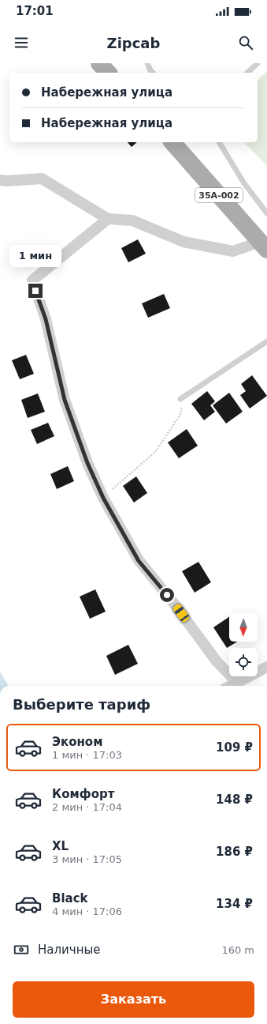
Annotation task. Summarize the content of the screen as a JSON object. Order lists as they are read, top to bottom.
{
  "streets": {
    "main road": ["35А-002"]
  },
  "north": "bottom",
  "page": {
    "status": "17:01",
    "header": "Zipcab",
    "banner": ["Набережная улица", "Набережная улица"],
    "bubble": "1 мин",
    "heading": "Выберите тариф",
    "list": [
      {
        "name": "Эконом",
        "note": "1 мин · 17:03",
        "value": "109 ₽"
      },
      {
        "name": "Комфорт",
        "note": "2 мин · 17:04",
        "value": "148 ₽"
      },
      {
        "name": "XL",
        "note": "3 мин · 17:05",
        "value": "186 ₽"
      },
      {
        "name": "Black",
        "note": "4 мин · 17:06",
        "value": "134 ₽"
      }
    ],
    "pay": ["Наличные", "160 m"],
    "buttons": "Заказать"
  }
}
